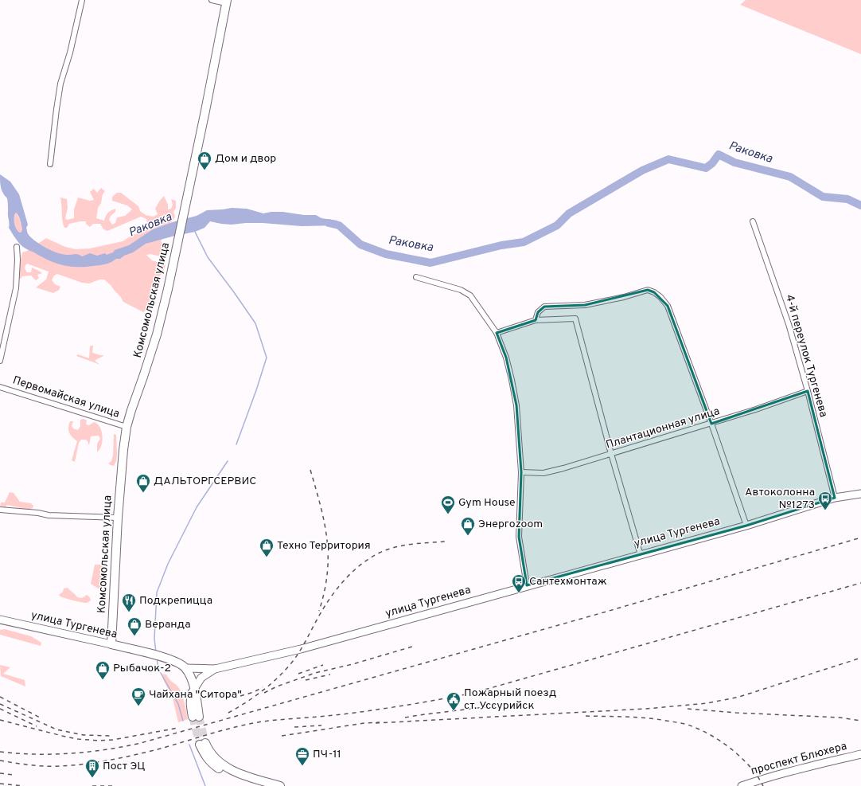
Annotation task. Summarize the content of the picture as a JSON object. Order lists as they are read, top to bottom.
{
  "streets": {
    "main road": ["Комсомольская улица", "улица Тургенева"],
    "street": [
      "4-й переулок Тургенева",
      "Первомайская улица",
      "Плантационная улица",
      "проспект Блюхера"
    ]
  },
  "crossings": [
    ["Комсомольская улица", "Первомайская улица"],
    ["Комсомольская улица", "улица Тургенева"],
    ["4-й переулок Тургенева", "Плантационная улица"],
    ["4-й переулок Тургенева", "улица Тургенева"]
  ],
  "water": ["Раковка"],
  "places": {
    "shop": [
      "Дом и двор",
      "ДАЛЬТОРГСЕРВИС",
      "Энергоzoom",
      "Техно Территория",
      "Веранда",
      "Рыбачок-2"
    ],
    "bus stop": ["Автоколонна №1273", "Сантехмонтаж"],
    "sports": ["Gym House"],
    "restaurant": ["Подкрепицца"],
    "cafe": ["Чайхана \"Ситора\""],
    "public building": ["Пожарный поезд ст. Уссурийск"],
    "office": ["ПЧ-11"],
    "building": ["Пост ЭЦ"]
  }
}
